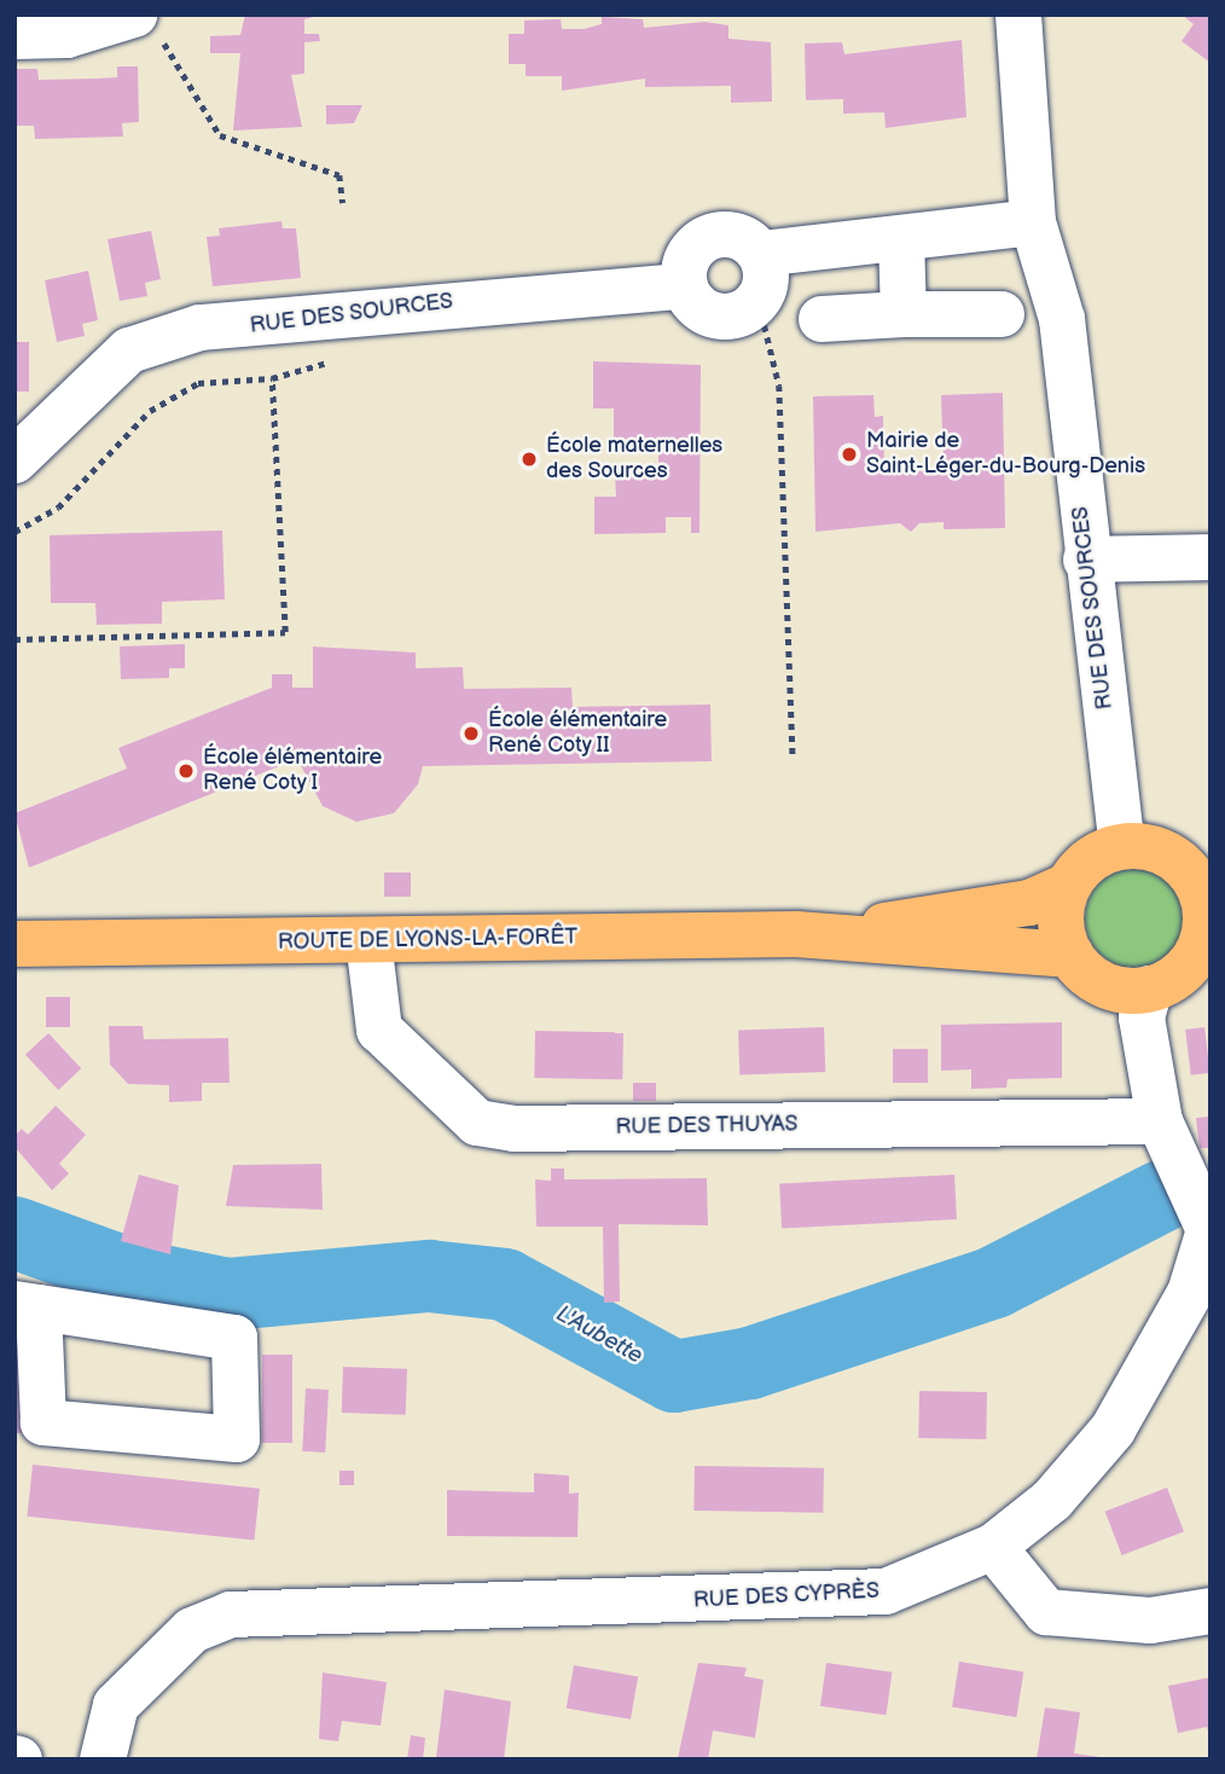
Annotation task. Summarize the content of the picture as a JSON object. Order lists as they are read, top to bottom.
{
  "streets": {
    "main road": ["ROUTE DE LYONS-LA-FORÊT"],
    "street": ["RUE DES SOURCES", "RUE DES THUYAS", "RUE DES CYPRÈS"]
  },
  "crossings": [
    ["RUE DES SOURCES", "ROUTE DE LYONS-LA-FORÊT"],
    ["RUE DES SOURCES", "RUE DES CYPRÈS"],
    ["ROUTE DE LYONS-LA-FORÊT", "RUE DES THUYAS"],
    ["ROUTE DE LYONS-LA-FORÊT", "RUE DES CYPRÈS"],
    ["RUE DES THUYAS", "RUE DES CYPRÈS"]
  ],
  "water": ["L'Aubette"],
  "places": [
    "Mairie de Saint-Léger-du-Bourg-Denis",
    "École maternelles des Sources",
    "École élémentaire René Coty II",
    "École élémentaire René Coty I"
  ]
}
